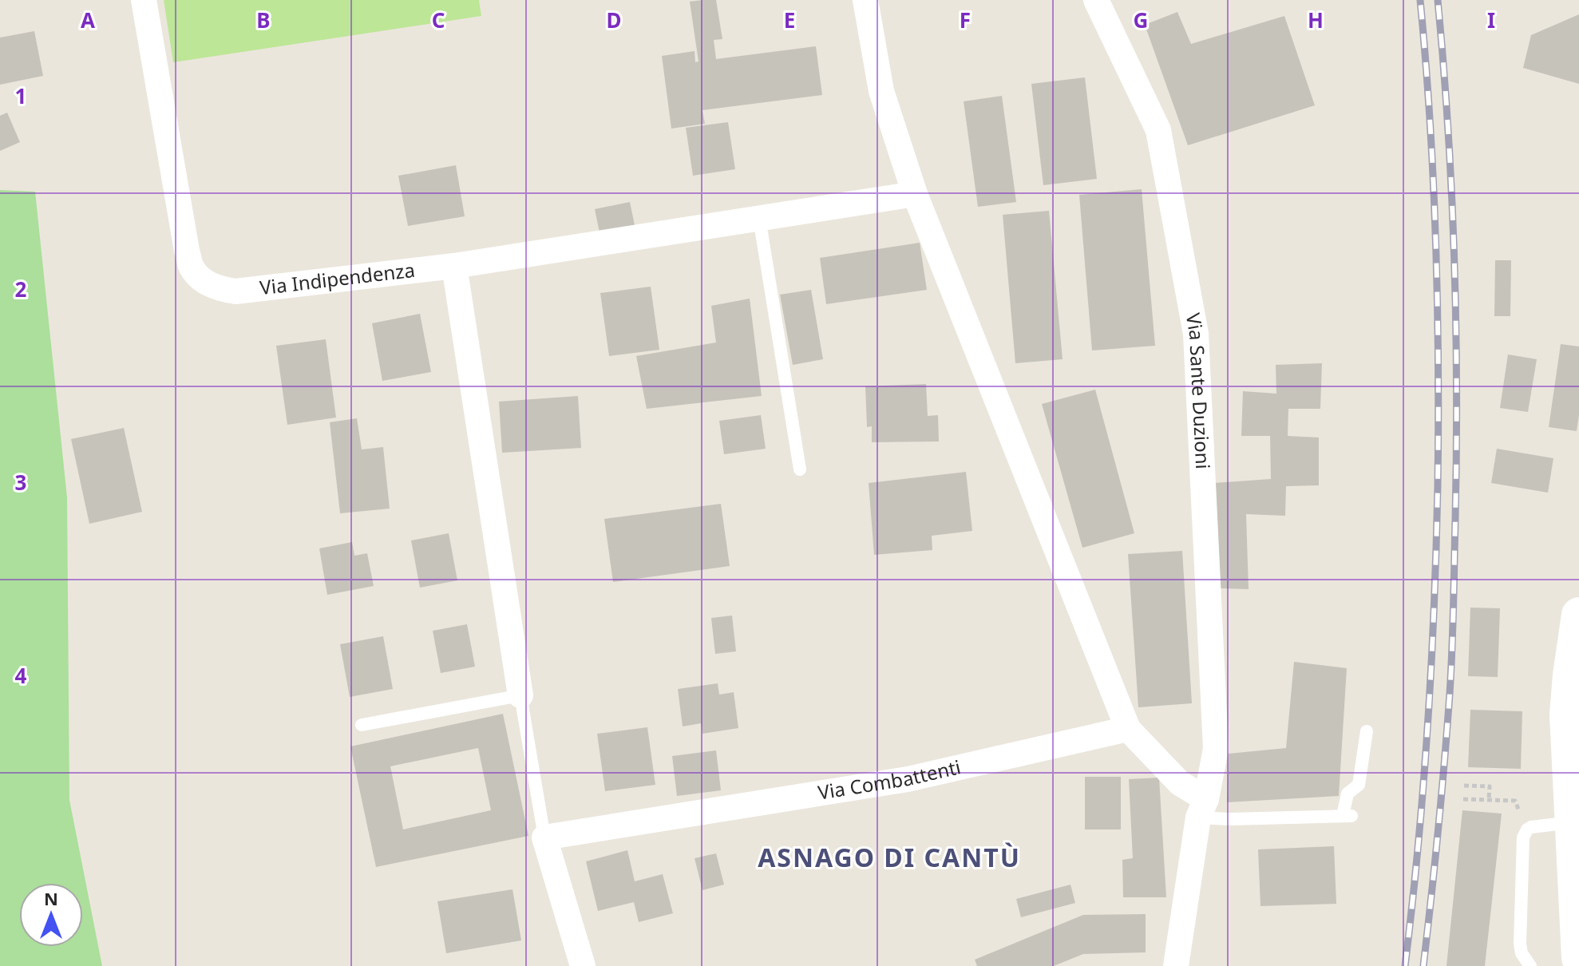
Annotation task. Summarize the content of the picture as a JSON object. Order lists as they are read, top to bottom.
{
  "streets": {
    "street": ["Via Indipendenza", "Via Sante Duzioni", "Via Combattenti"]
  },
  "districts": ["ASNAGO DI CANTÙ"],
  "north": "top",
  "grid": {
    "columns": [
      "A",
      "B",
      "C",
      "D",
      "E",
      "F",
      "G",
      "H",
      "I"
    ],
    "rows": [
      "1",
      "2",
      "3",
      "4"
    ]
  }
}
